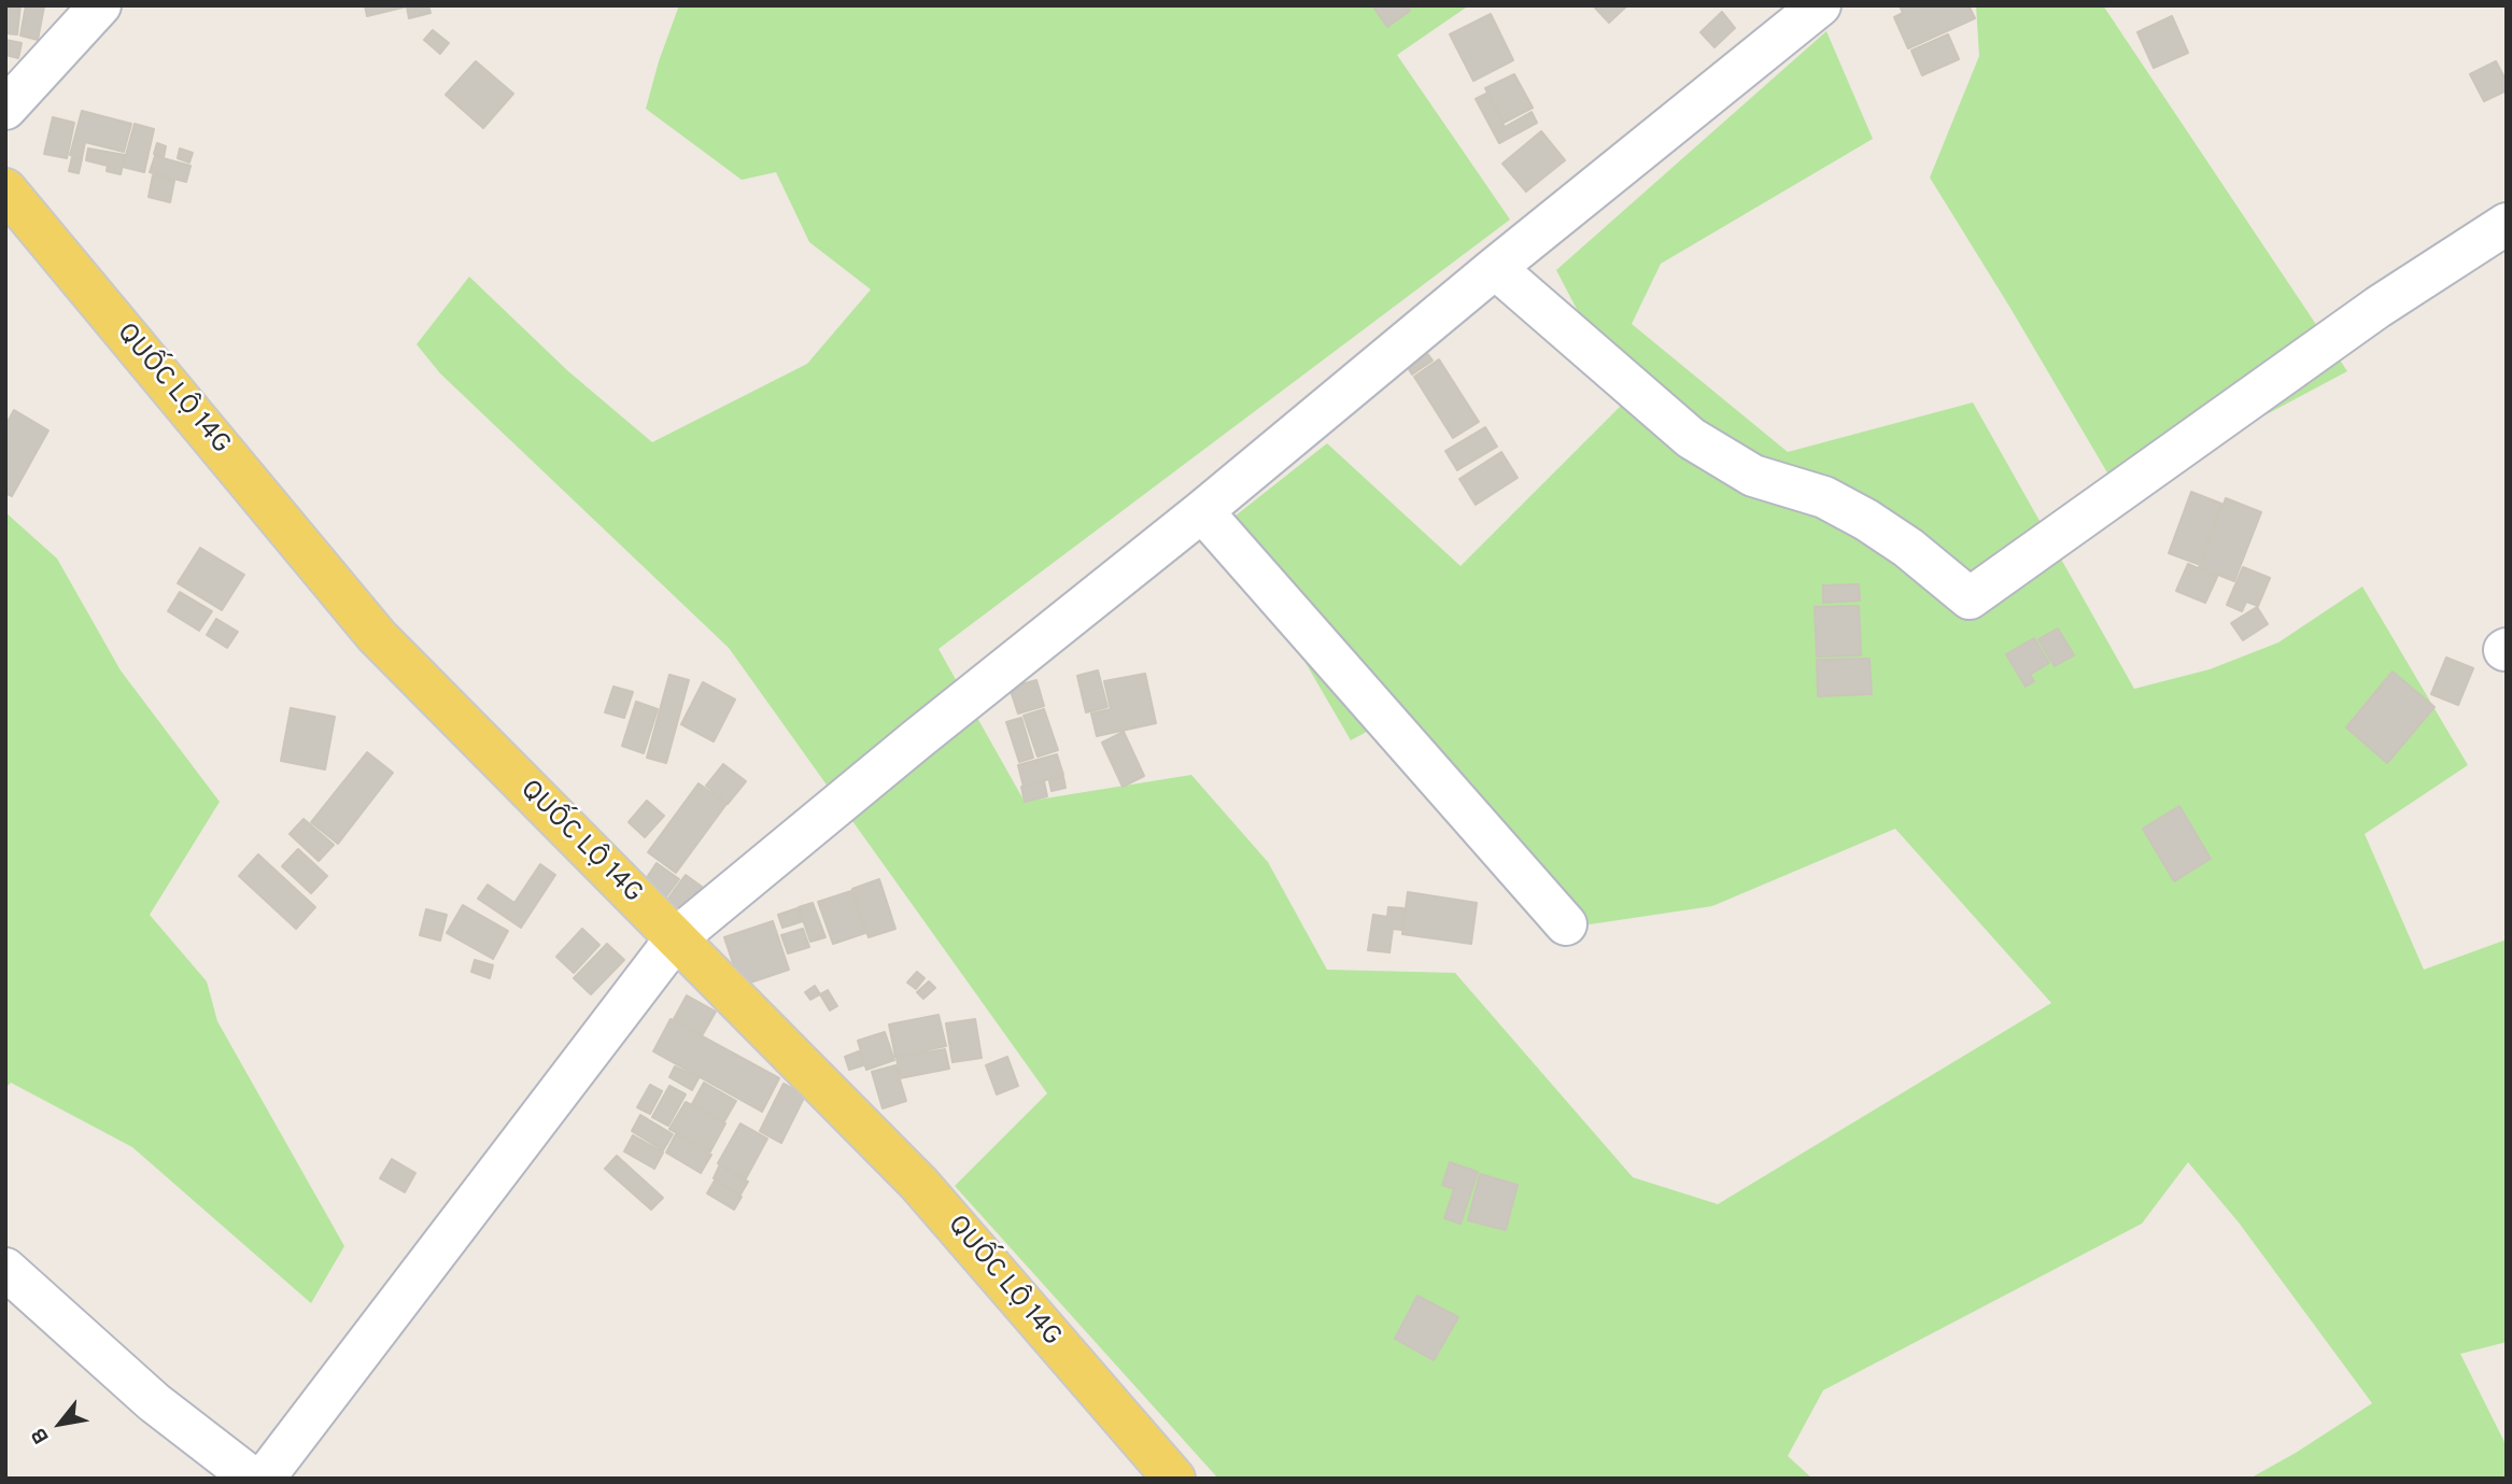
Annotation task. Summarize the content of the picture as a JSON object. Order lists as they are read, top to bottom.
{
  "streets": {
    "main road": ["QUỐC LỘ 14G"]
  },
  "north": "bottom left"
}
